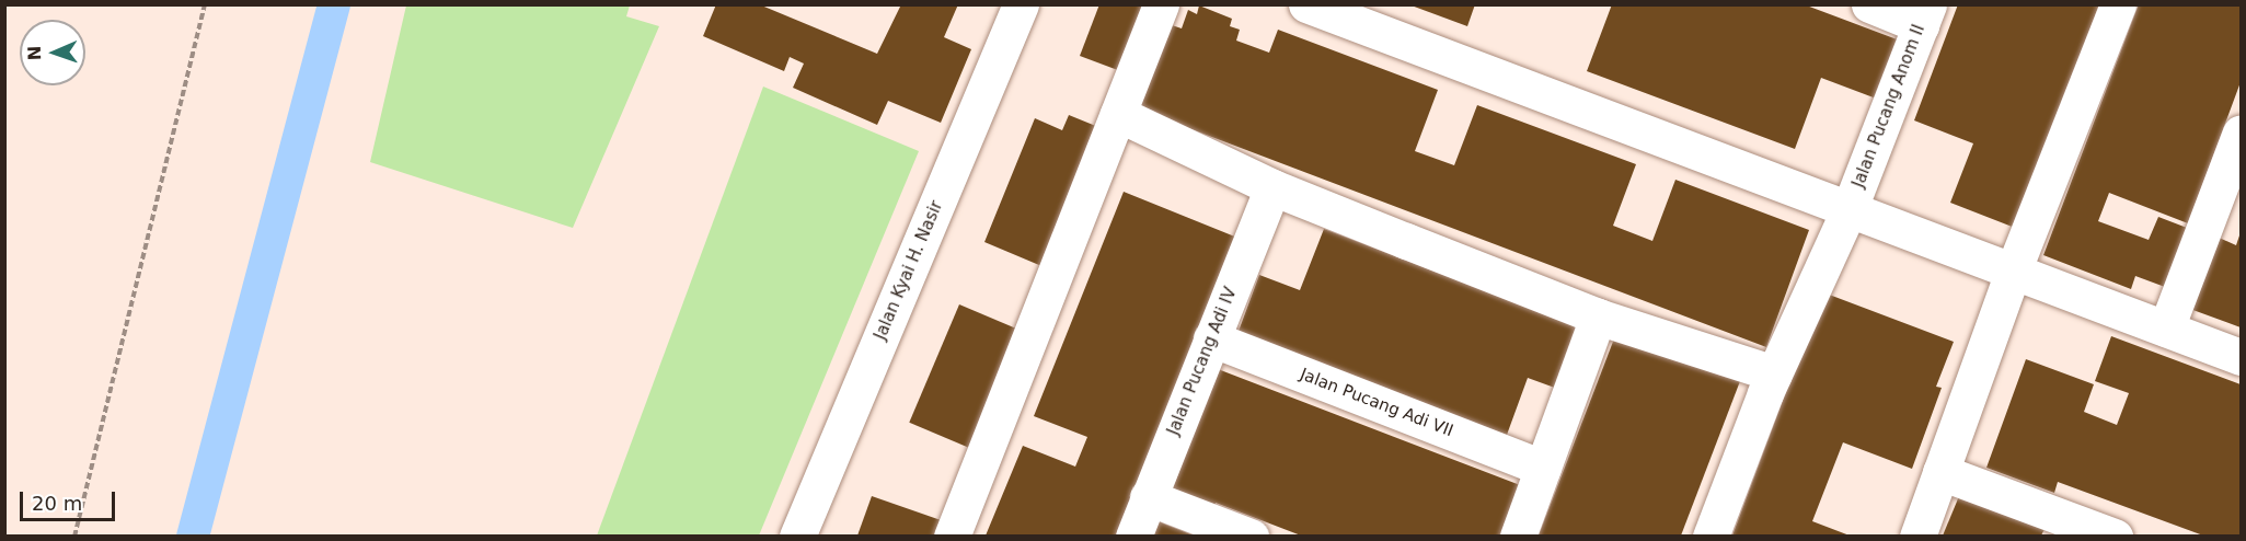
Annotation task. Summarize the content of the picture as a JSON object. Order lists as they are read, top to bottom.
{
  "streets": {
    "street": [
      "Jalan Pucang Anom II",
      "Jalan Kyai H. Nasir",
      "Jalan Pucang Adi IV",
      "Jalan Pucang Adi VII"
    ]
  },
  "crossings": [
    ["Jalan Pucang Adi IV", "Jalan Pucang Adi VII"]
  ],
  "scale_bar": "20 m",
  "north": "left"
}
